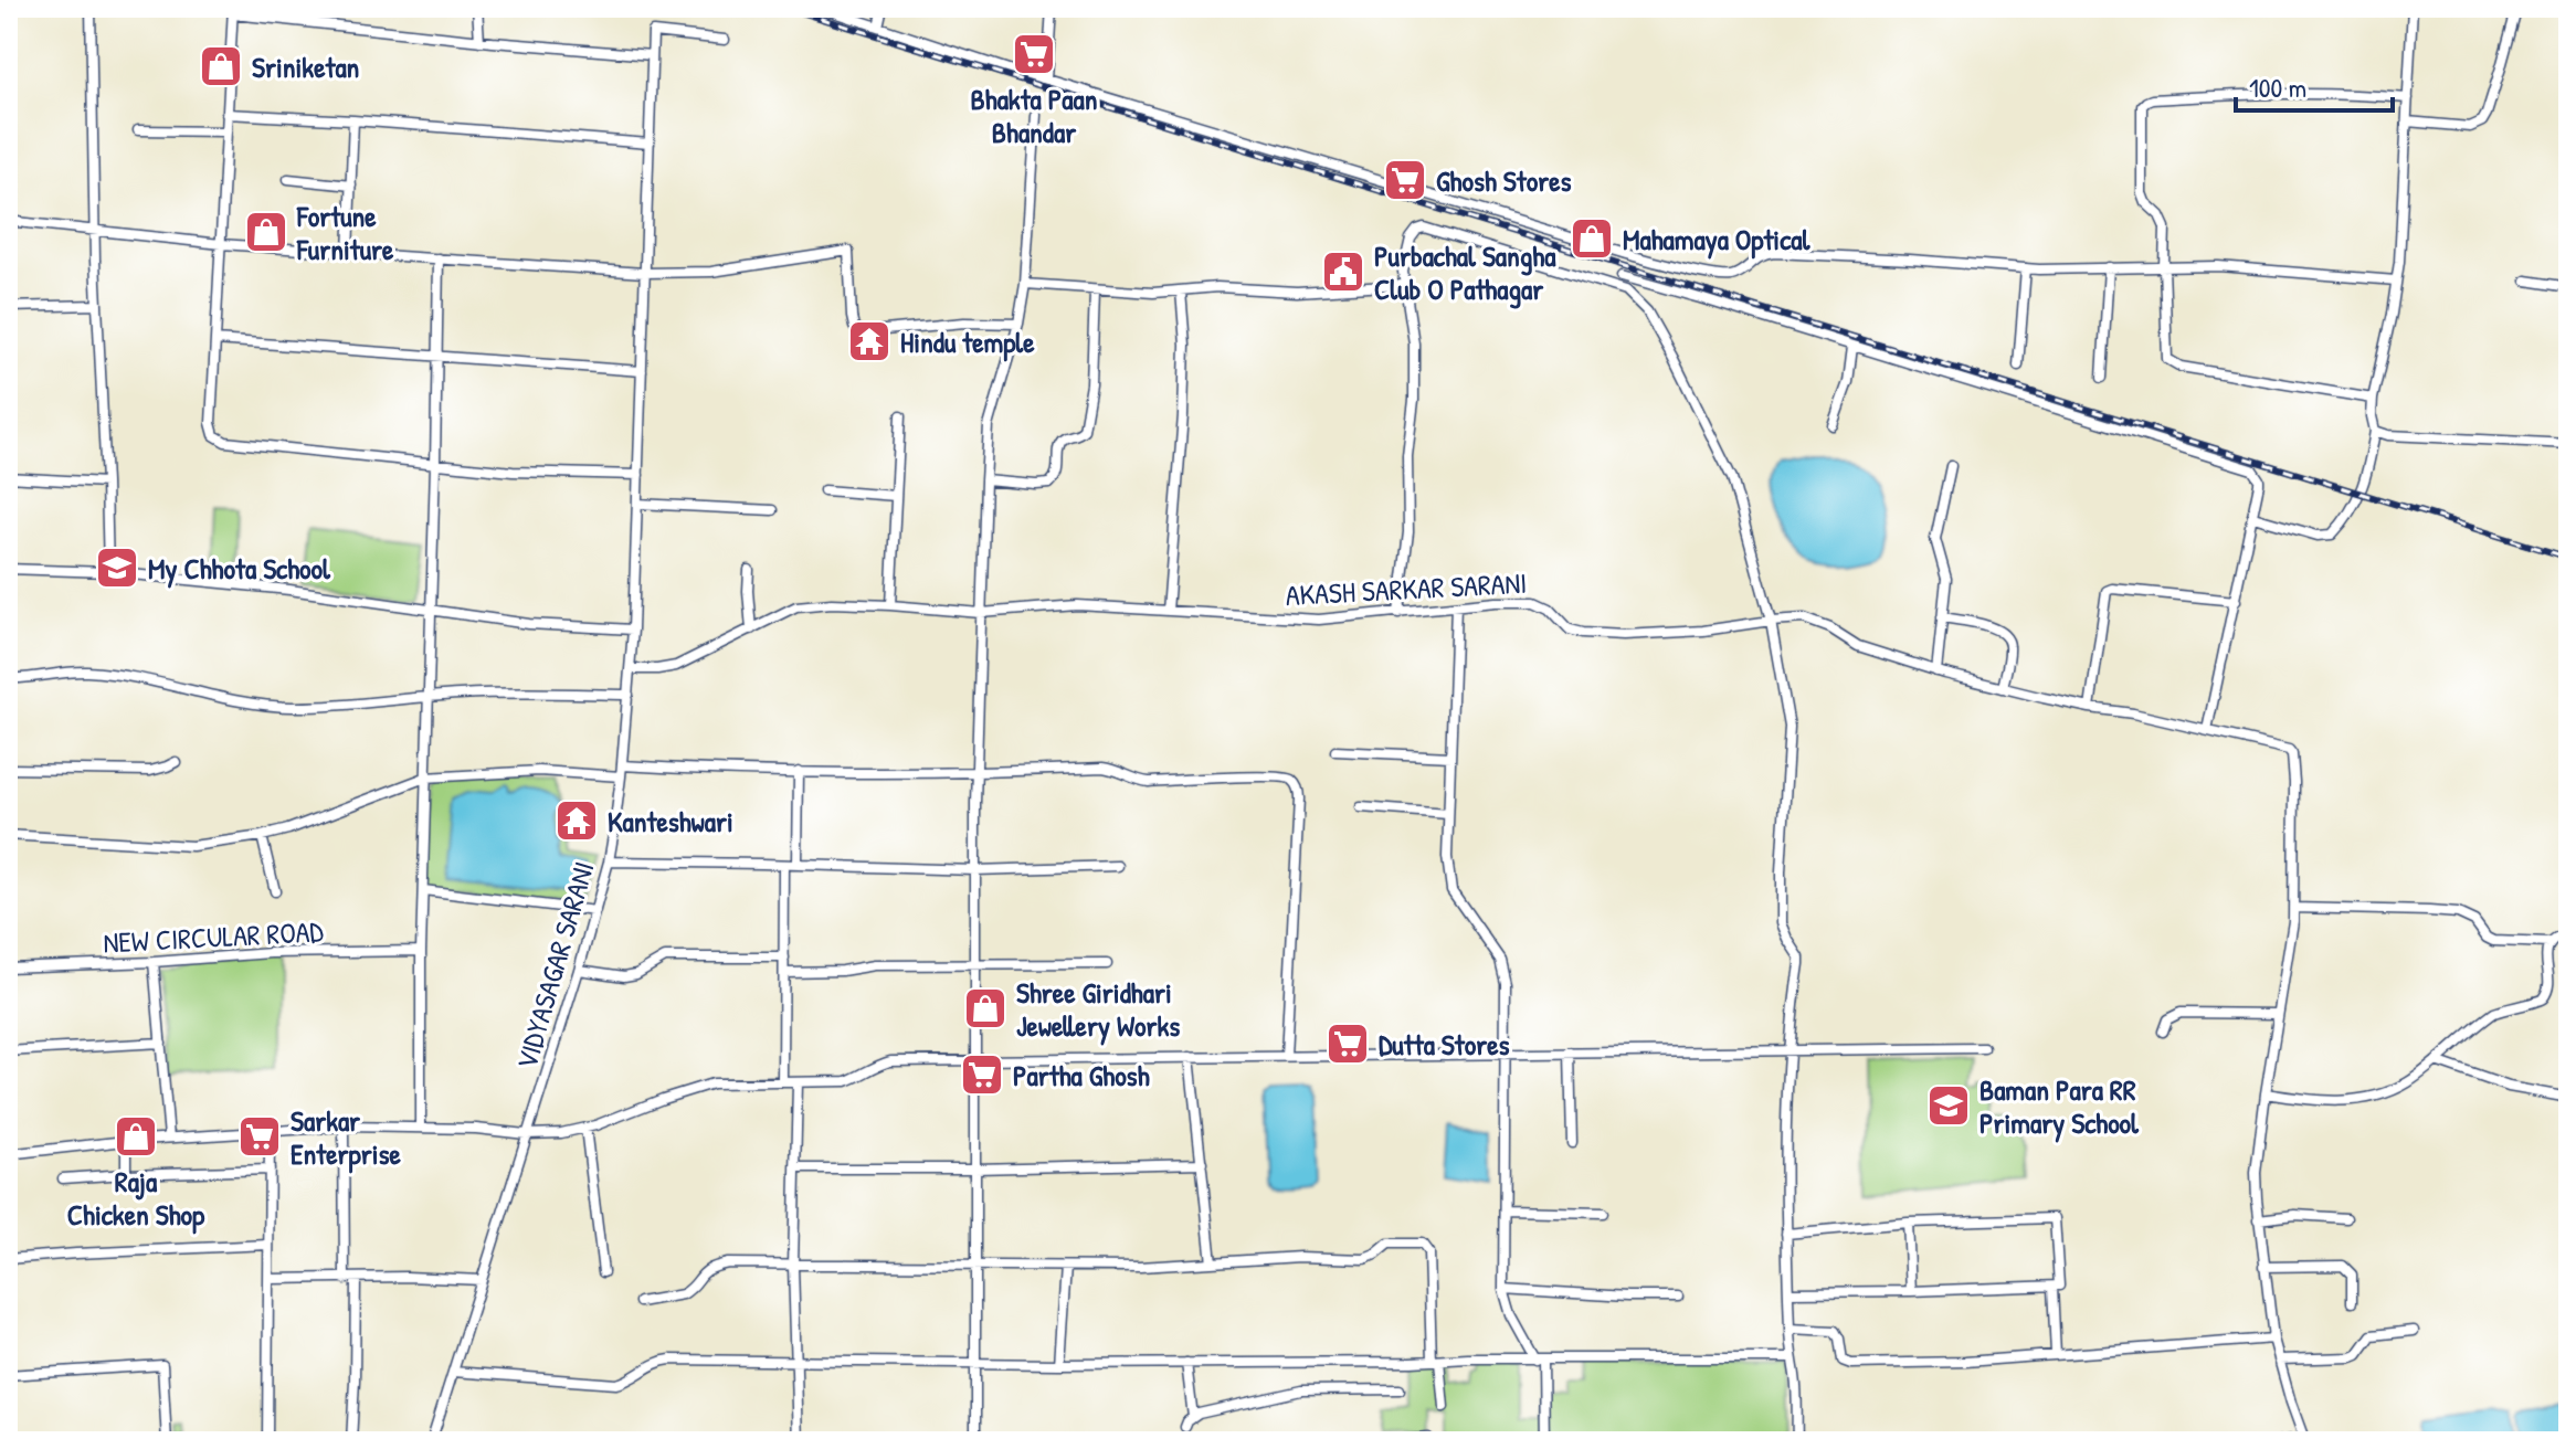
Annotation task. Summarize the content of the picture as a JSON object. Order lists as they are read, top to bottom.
{
  "streets": {
    "street": ["AKASH SARKAR SARANI", "NEW CIRCULAR ROAD", "VIDYASAGAR SARANI"]
  },
  "crossings": [
    ["AKASH SARKAR SARANI", "VIDYASAGAR SARANI"]
  ],
  "places": {
    "supermarket": [
      "Bhakta Paan Bhandar",
      "Ghosh Stores",
      "Dutta Stores",
      "Partha Ghosh",
      "Sarkar Enterprise"
    ],
    "shop": [
      "Sriniketan",
      "Fortune Furniture",
      "Mahamaya Optical",
      "Shree Giridhari Jewellery Works",
      "Raja Chicken Shop"
    ],
    "public building": ["Purbachal Sangha Club O Pathagar"],
    "temple": ["Hindu temple", "Kanteshwari"],
    "school or university": ["My Chhota School", "Baman Para RR Primary School"]
  },
  "scale_bar": "100 m"
}
